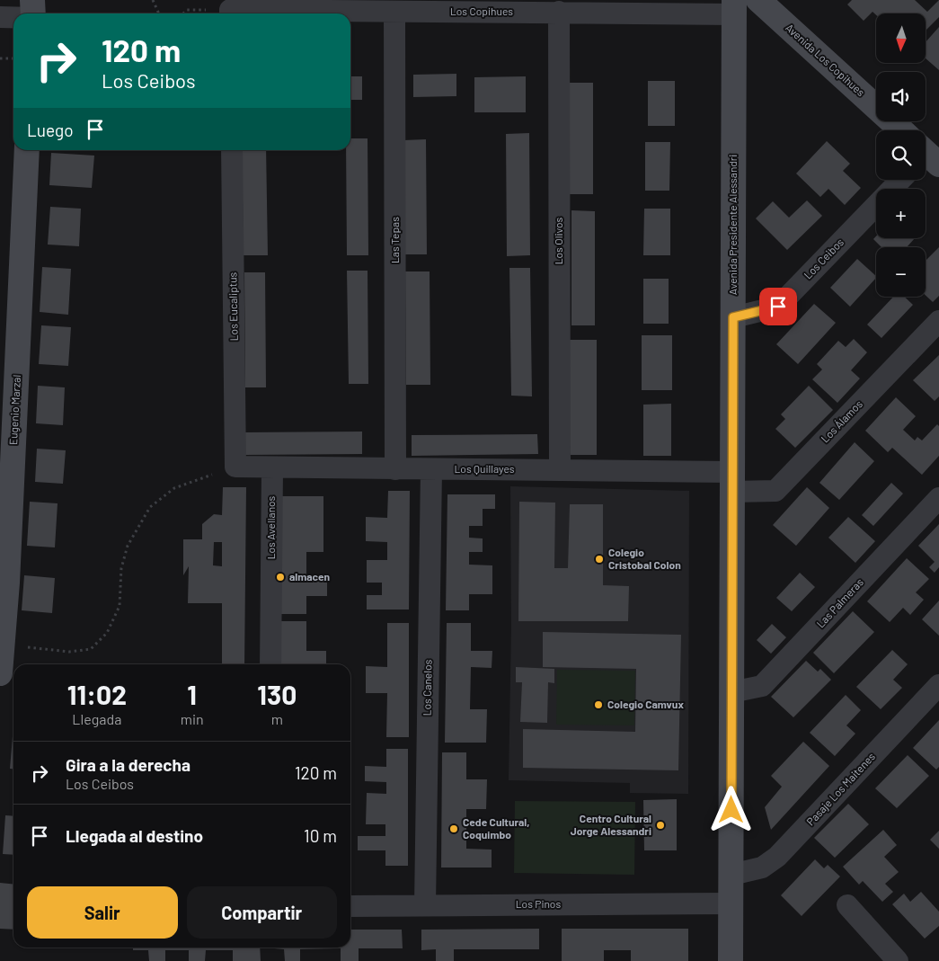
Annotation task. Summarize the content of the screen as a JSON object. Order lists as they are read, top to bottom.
{
  "streets": {
    "main road": ["Avenida Los Copihues", "Avenida Presidente Alessandri", "Eugenio Marzal"],
    "street": [
      "Los Copihues",
      "Las Tepas",
      "Los Olivos",
      "Los Ceibos",
      "Los Eucaliptus",
      "Los Álamos",
      "Los Quillayes",
      "Los Avellanos",
      "Las Palmeras",
      "Los Canelos",
      "Pasaje Los Maitenes",
      "Los Pinos"
    ]
  },
  "crossings": [
    ["Los Copihues", "Avenida Presidente Alessandri"],
    ["Los Copihues", "Las Tepas"],
    ["Los Copihues", "Los Olivos"],
    ["Avenida Presidente Alessandri", "Los Ceibos"],
    ["Avenida Presidente Alessandri", "Los Álamos"],
    ["Avenida Presidente Alessandri", "Los Quillayes"],
    ["Avenida Presidente Alessandri", "Las Palmeras"],
    ["Avenida Presidente Alessandri", "Pasaje Los Maitenes"],
    ["Avenida Presidente Alessandri", "Los Pinos"],
    ["Las Tepas", "Los Quillayes"],
    ["Los Olivos", "Los Quillayes"],
    ["Los Eucaliptus", "Los Quillayes"],
    ["Los Álamos", "Los Quillayes"],
    ["Los Quillayes", "Los Avellanos"],
    ["Los Quillayes", "Los Canelos"],
    ["Los Canelos", "Los Pinos"]
  ],
  "places": [
    "Colegio Cristobal Colon",
    "almacen",
    "Colegio Camvux",
    "Centro Cultural Jorge Alessandri",
    "Cede Cultural, Coquimbo"
  ],
  "north": "bottom",
  "page": {
    "map_buttons": ["+", "−"],
    "turn": ["120 m", "Los Ceibos"],
    "then": "Luego",
    "eta": [
      "11:02",
      "Llegada",
      "1",
      "min",
      "130",
      "m"
    ],
    "list": [
      {
        "name": "Gira a la derecha",
        "note": "Los Ceibos",
        "value": "120 m"
      },
      {
        "name": "Llegada al destino",
        "value": "10 m"
      }
    ],
    "buttons": ["Salir", "Compartir"]
  }
}
